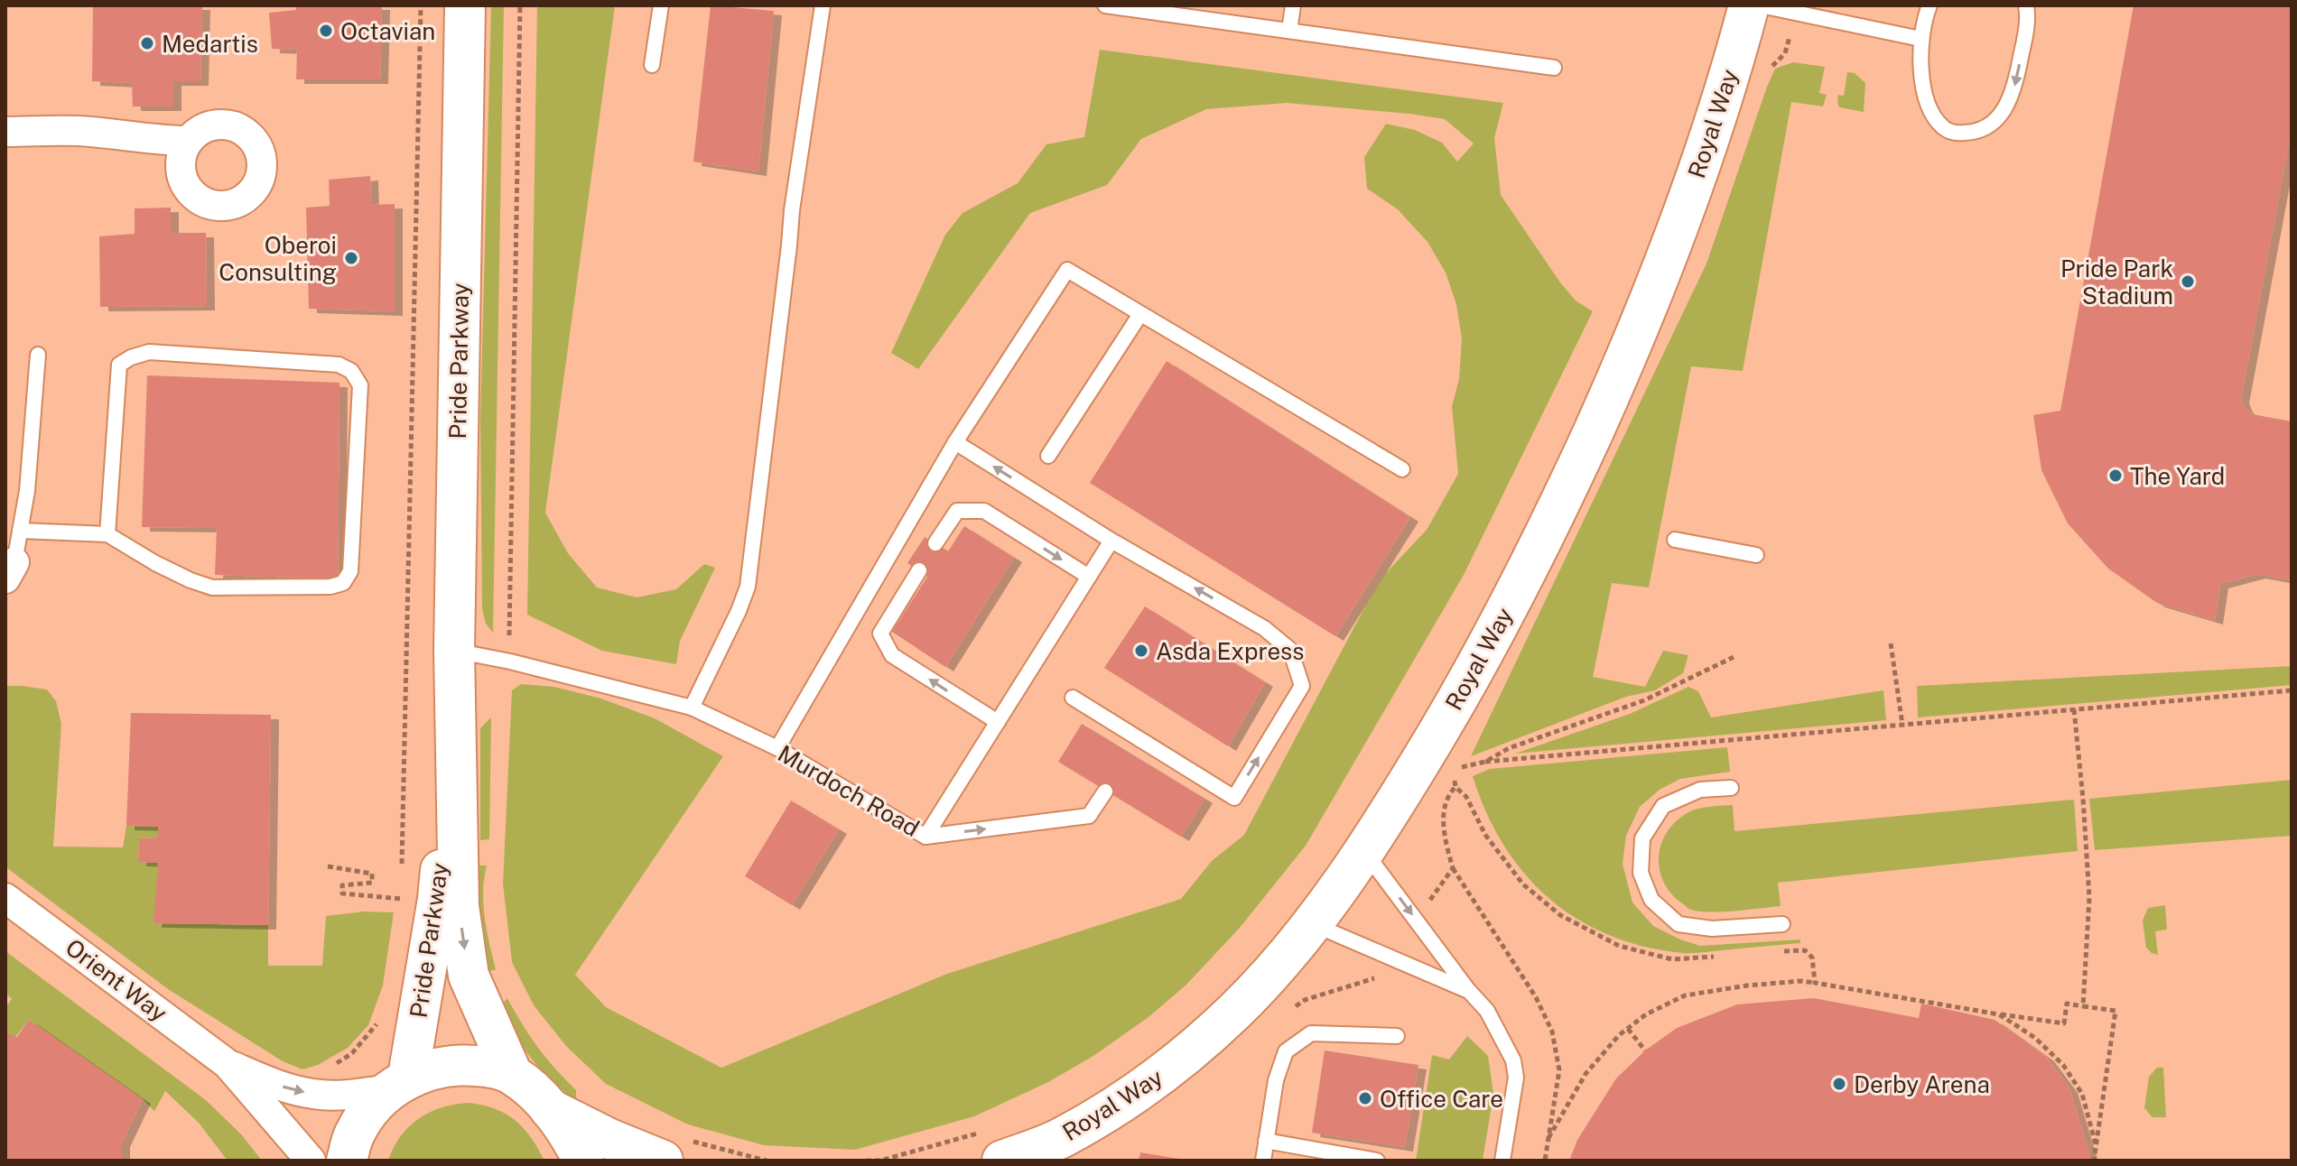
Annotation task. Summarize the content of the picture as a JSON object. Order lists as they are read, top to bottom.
{
  "streets": {
    "main road": ["Royal Way", "Pride Parkway"],
    "street": ["Orient Way"],
    "lane": ["Murdoch Road"]
  },
  "crossings": [
    ["Pride Parkway", "Murdoch Road"],
    ["Pride Parkway", "Orient Way"]
  ],
  "places": [
    "Octavian",
    "Medartis",
    "Oberoi Consulting",
    "Pride Park Stadium",
    "The Yard",
    "Asda Express",
    "Derby Arena",
    "Office Care"
  ]
}
